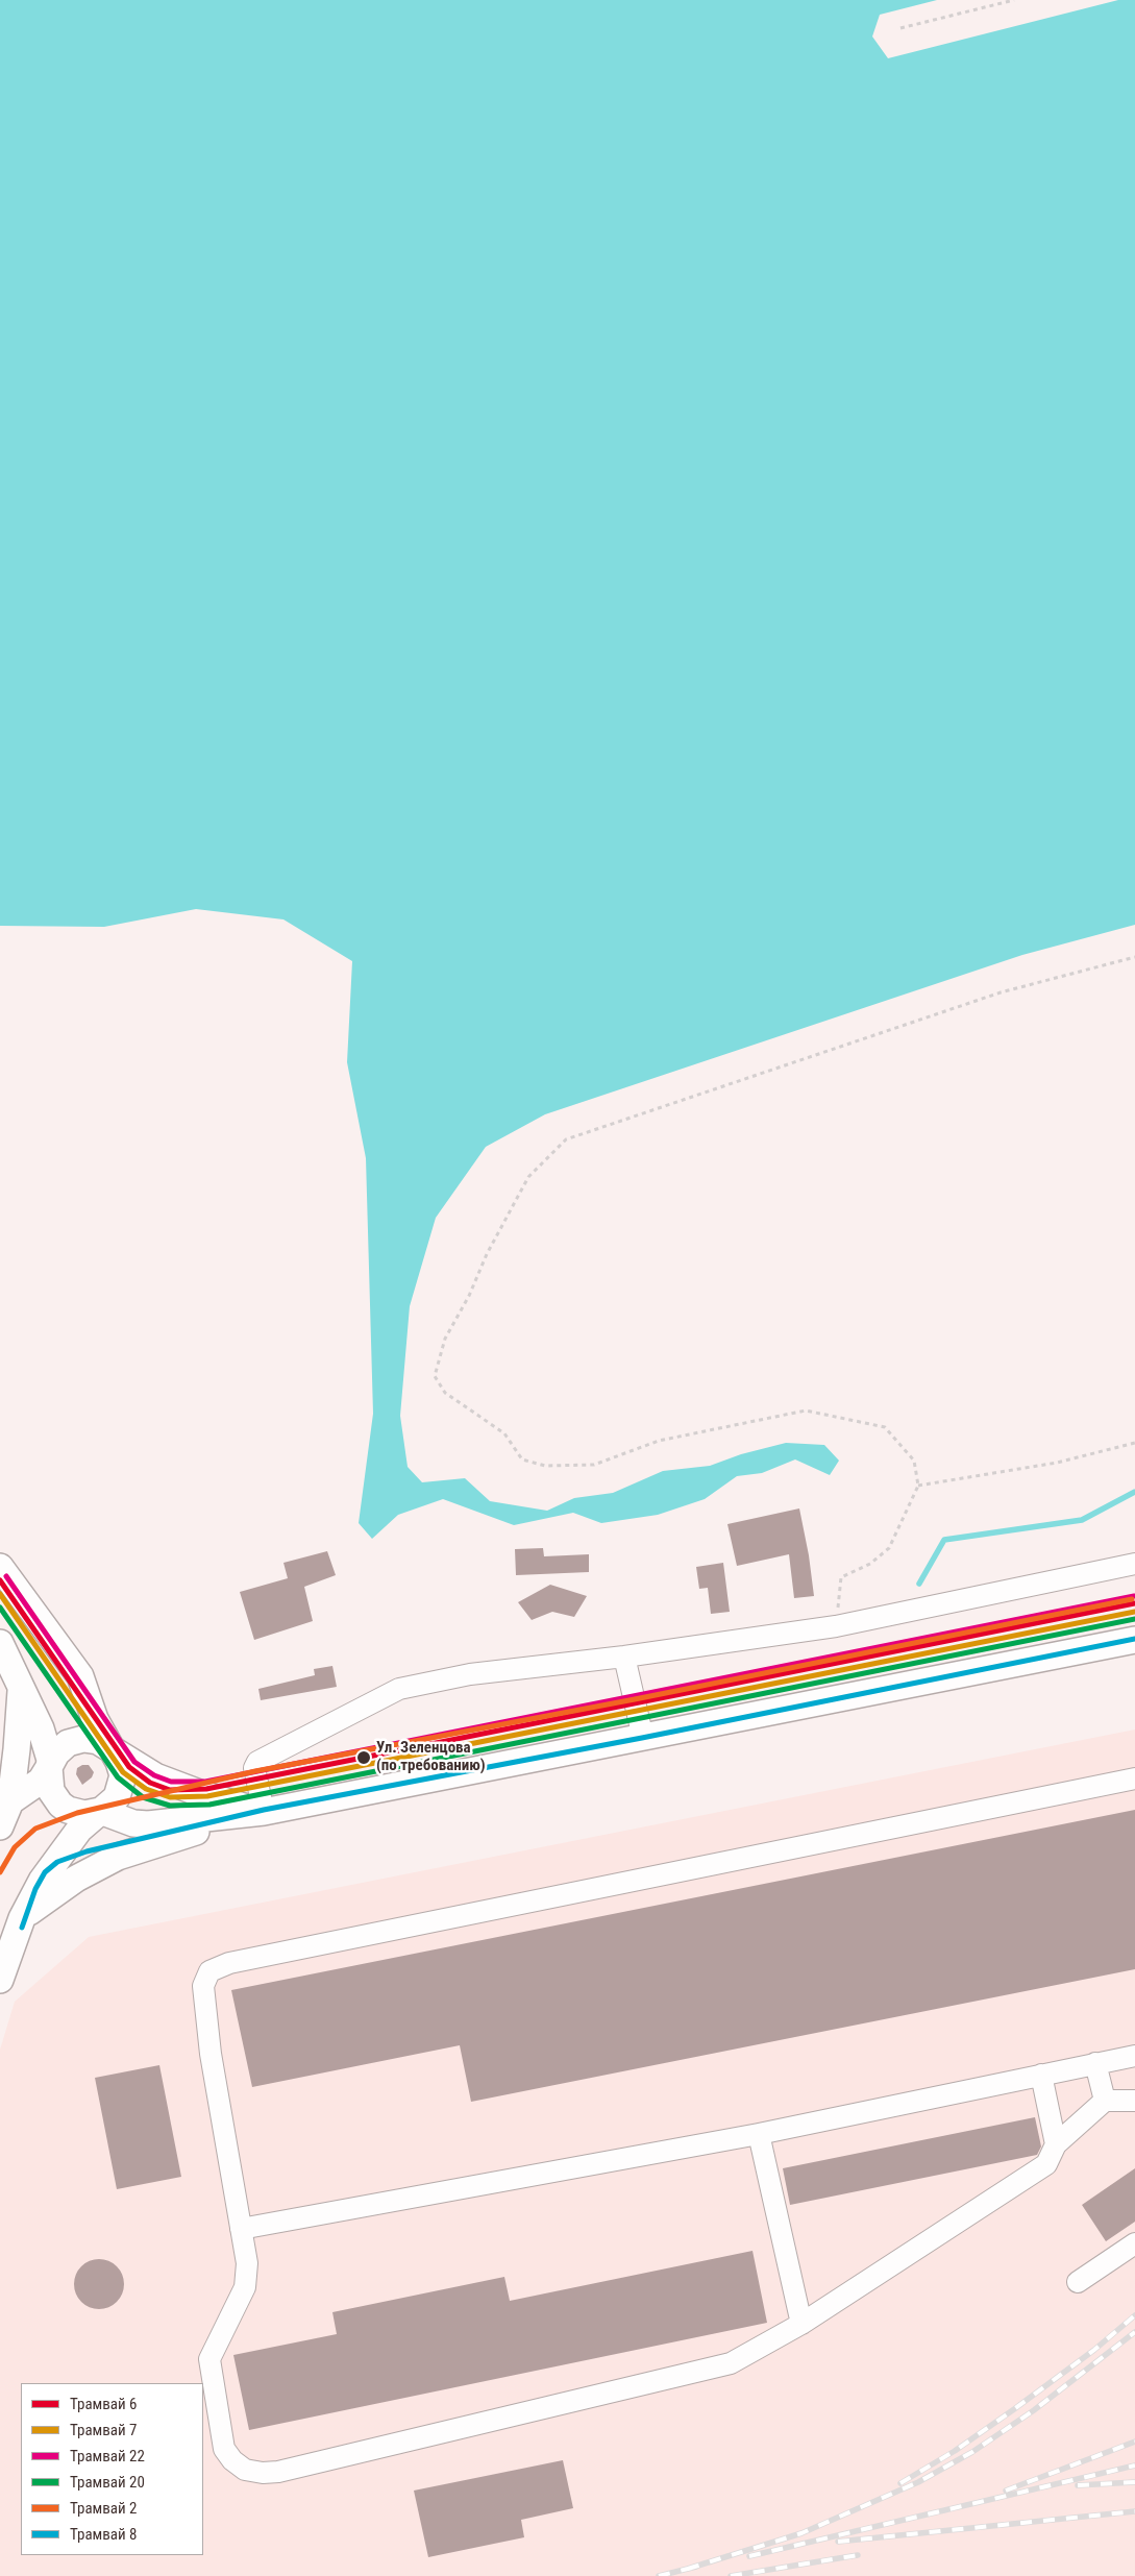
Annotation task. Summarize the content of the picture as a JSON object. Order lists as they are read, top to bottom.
{
  "places": ["Ул. Зеленцова (по требованию)"],
  "lines": [
    "tram line 22",
    "tram line 6",
    "tram line 7",
    "tram line 2",
    "tram line 20",
    "tram line 8"
  ],
  "legend": [
    "Трамвай 6",
    "Трамвай 7",
    "Трамвай 22",
    "Трамвай 20",
    "Трамвай 2",
    "Трамвай 8"
  ]
}
